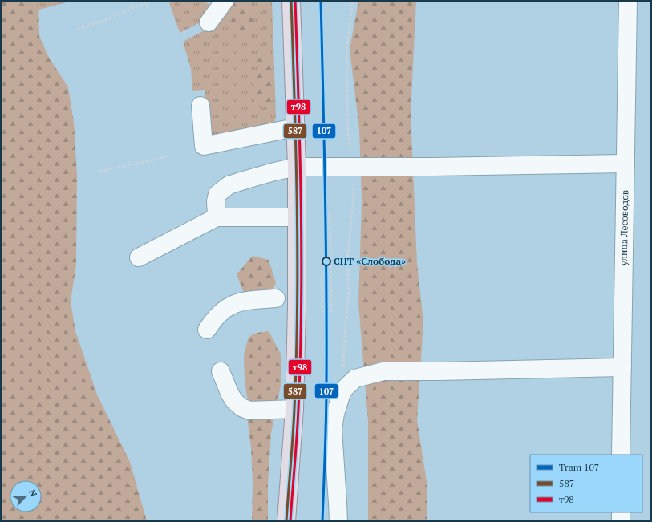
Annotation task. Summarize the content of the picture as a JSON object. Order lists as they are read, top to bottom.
{
  "streets": {
    "street": ["улица Лесоводов"]
  },
  "places": ["СНТ «Слобода»"],
  "lines": ["tram line 107", "transit line 587", "transit line т98"],
  "legend": ["Tram 107", "587", "т98"],
  "north": "top right"
}
